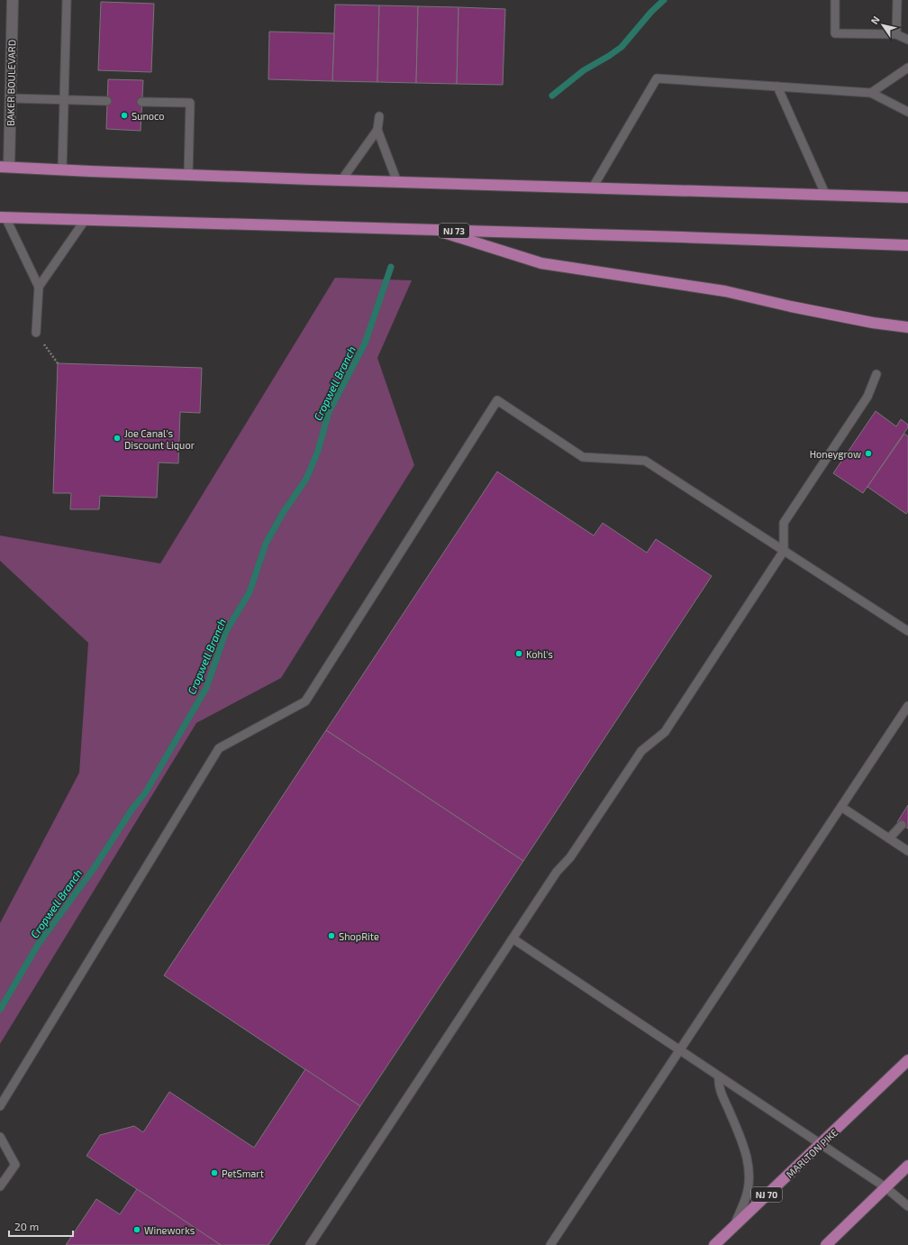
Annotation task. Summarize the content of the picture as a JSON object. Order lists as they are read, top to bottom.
{
  "streets": {
    "highway": ["NJ 73", "MARLTON PIKE", "NJ 70"],
    "street": ["BAKER BOULEVARD"]
  },
  "water": ["Cropwell Branch"],
  "places": [
    "Sunoco",
    "Joe Canal's Discount Liquor",
    "Honeygrow",
    "Kohl's",
    "ShopRite",
    "PetSmart",
    "Wineworks"
  ],
  "scale_bar": "20 m",
  "north": "top left"
}
